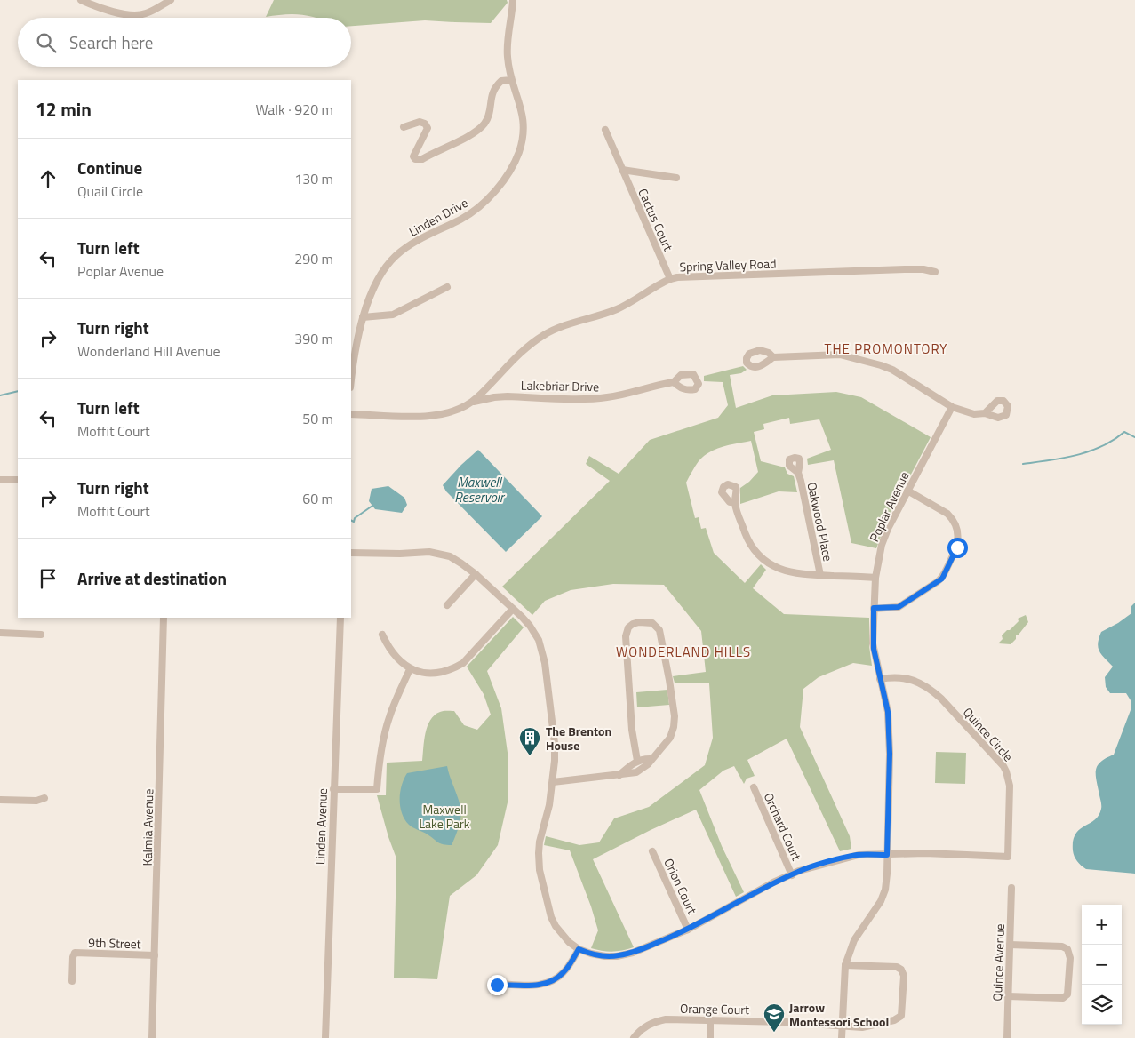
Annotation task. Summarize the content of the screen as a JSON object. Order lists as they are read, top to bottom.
{
  "streets": {
    "street": [
      "Linden Drive",
      "Cactus Court",
      "Spring Valley Road",
      "Lakebriar Drive",
      "Poplar Avenue",
      "Oakwood Place",
      "Quince Circle",
      "Linden Avenue",
      "Orchard Court",
      "Kalmia Avenue",
      "Orion Court",
      "9th Street",
      "Quince Avenue",
      "Orange Court"
    ]
  },
  "crossings": [
    ["Cactus Court", "Spring Valley Road"],
    ["Spring Valley Road", "Lakebriar Drive"],
    ["Poplar Avenue", "Quince Circle"],
    ["Poplar Avenue", "Orange Court"],
    ["Kalmia Avenue", "9th Street"]
  ],
  "districts": ["THE PROMONTORY", "WONDERLAND HILLS"],
  "water": ["Maxwell Reservoir"],
  "parks": ["Maxwell Lake Park"],
  "places": {
    "building": ["The Brenton House"],
    "school or university": ["Jarrow Montessori School"]
  },
  "page": {
    "search": "Search here",
    "heading": ["12 min", "Walk · 920 m"],
    "list": [
      ["Continue", "Quail Circle", "130 m"],
      ["Turn left", "Poplar Avenue", "290 m"],
      ["Turn right", "Wonderland Hill Avenue", "390 m"],
      ["Turn left", "Moffit Court", "50 m"],
      ["Turn right", "Moffit Court", "60 m"],
      "Arrive at destination"
    ],
    "map_buttons": ["+", "−"]
  }
}
